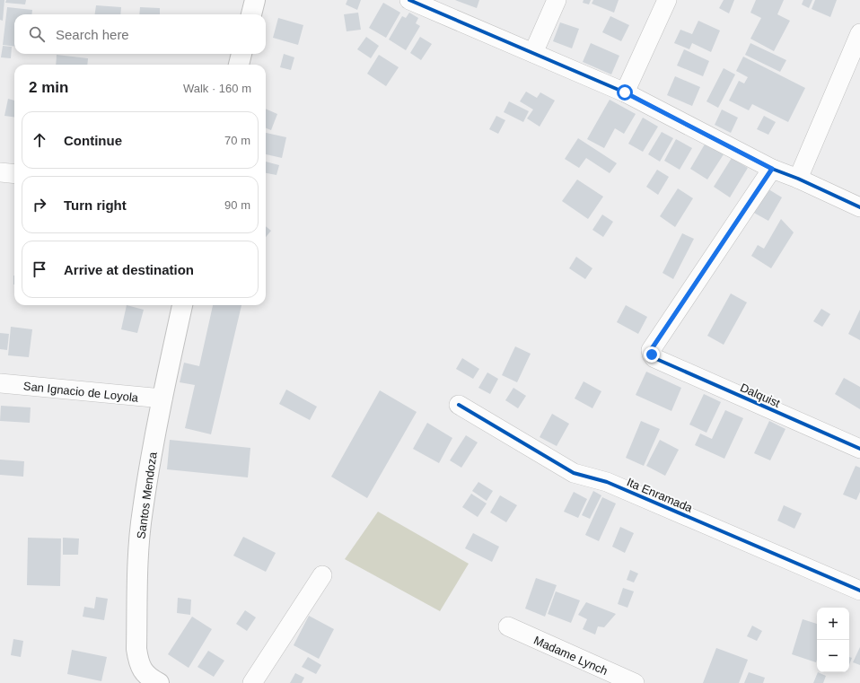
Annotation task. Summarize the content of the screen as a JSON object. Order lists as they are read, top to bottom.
{
  "streets": {
    "street": [
      "San Ignacio de Loyola",
      "Dalquist",
      "Ita Enramada",
      "Santos Mendoza",
      "Madame Lynch"
    ]
  },
  "crossings": [
    ["San Ignacio de Loyola", "Santos Mendoza"]
  ],
  "page": {
    "search": "Search here",
    "heading": ["2 min", "Walk · 160 m"],
    "list": [
      ["Continue", "70 m"],
      ["Turn right", "90 m"],
      "Arrive at destination"
    ],
    "map_buttons": ["+", "−"]
  }
}
